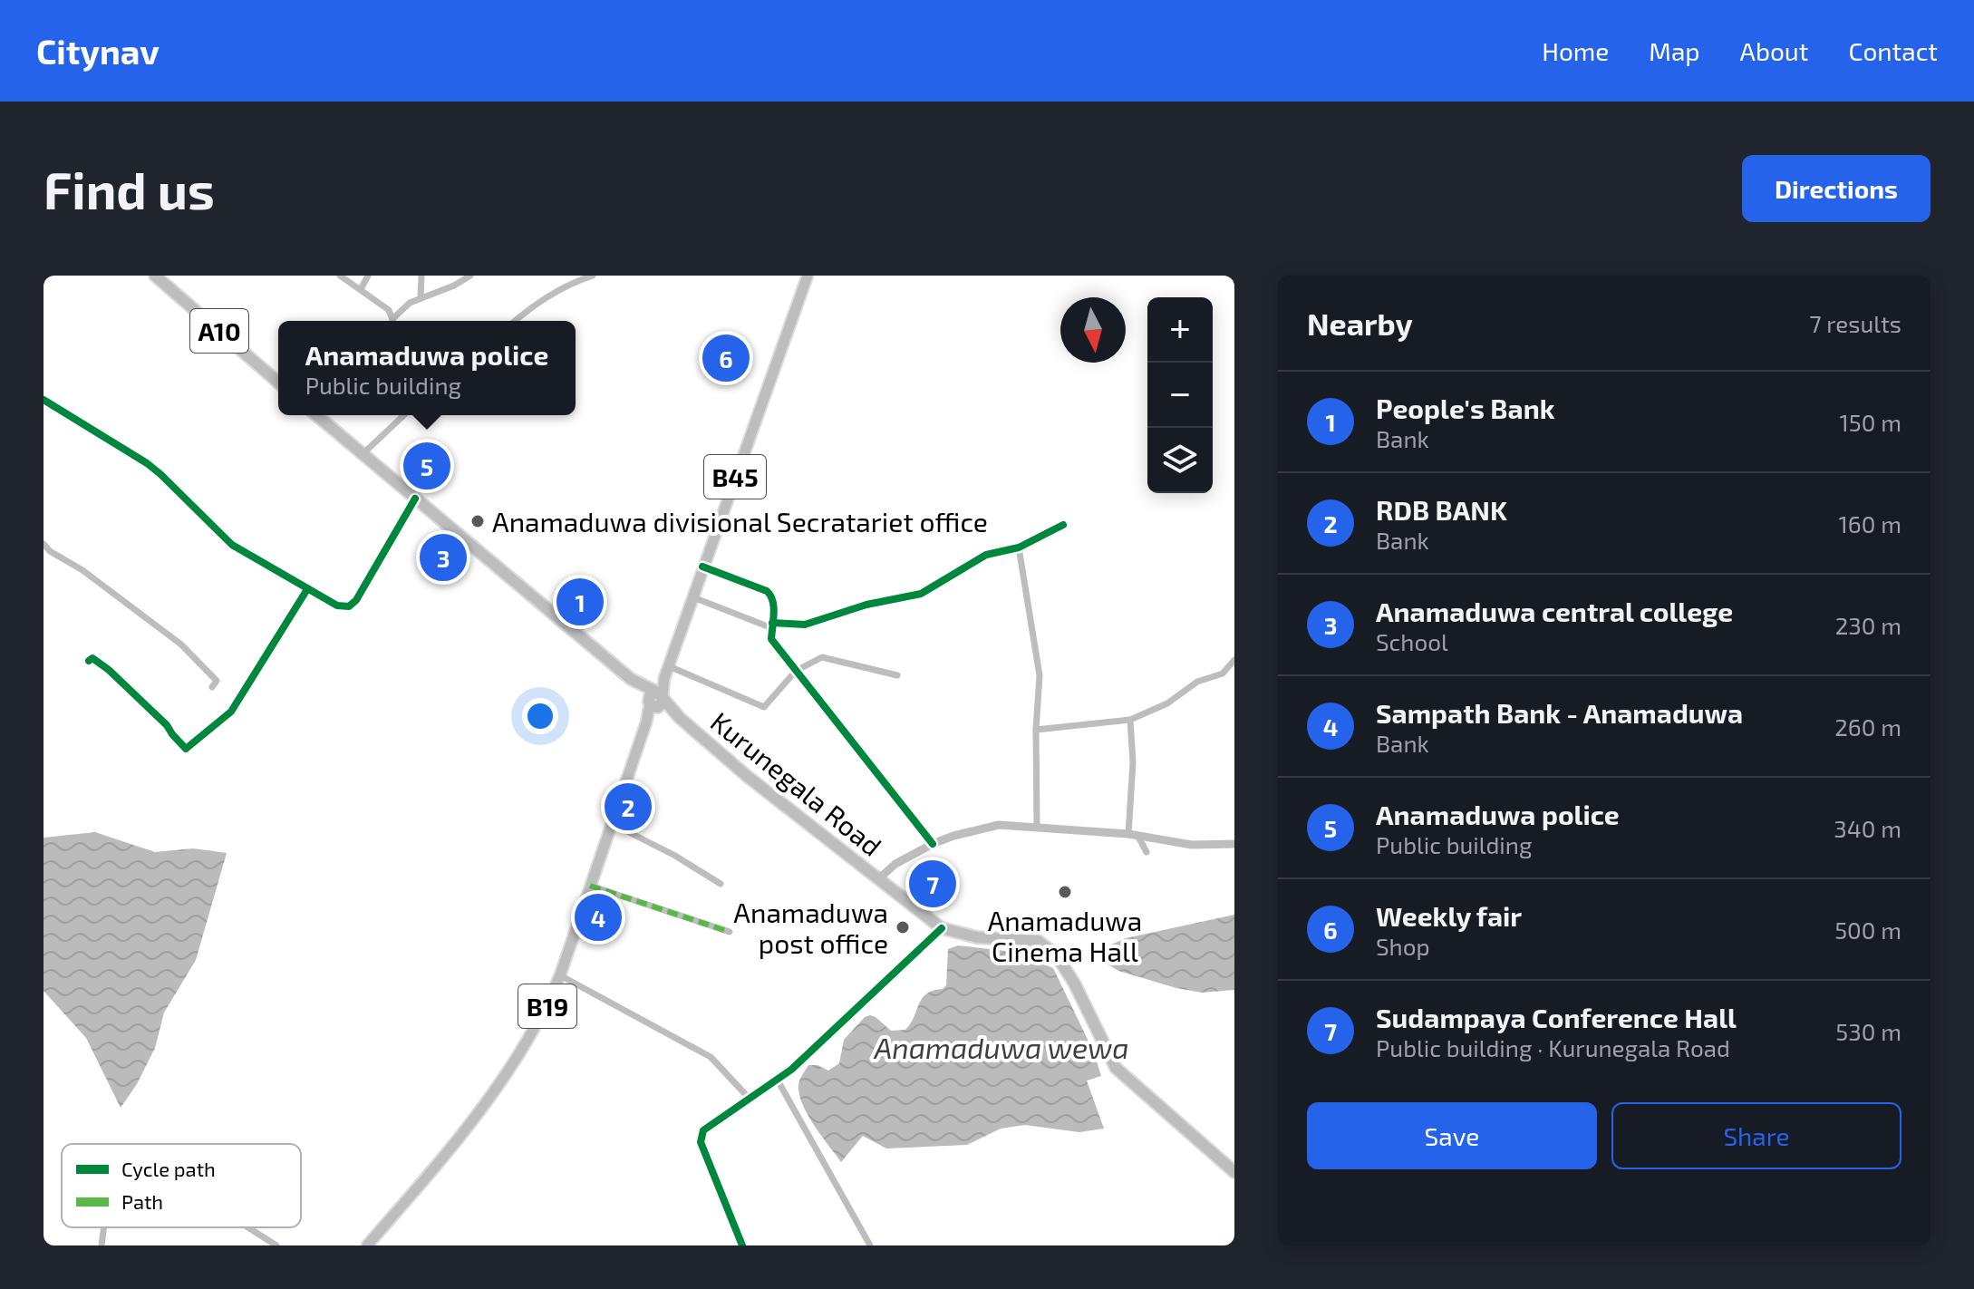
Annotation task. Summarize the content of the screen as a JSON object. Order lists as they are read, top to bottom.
{
  "streets": {
    "highway": ["A10", "Kurunegala Road"],
    "main road": ["B45", "B19"]
  },
  "crossings": [
    ["B45", "Kurunegala Road"],
    ["B45", "B19"],
    ["Kurunegala Road", "B19"]
  ],
  "water": ["Anamaduwa wewa"],
  "places": ["Anamaduwa divisional Secratariet office", "Anamaduwa Cinema Hall", "Anamaduwa post office"],
  "legend": ["Cycle path", "Path"],
  "north": "bottom",
  "page": {
    "header": "Citynav",
    "nav": [
      "Home",
      "Map",
      "About",
      "Contact"
    ],
    "buttons": [
      "Directions",
      ["Save", "Share"]
    ],
    "title": "Find us",
    "heading": ["Nearby", "7 results"],
    "map_buttons": ["+", "−"],
    "popup": ["Anamaduwa police", "Public building"],
    "pins": [
      "6",
      "5",
      "3",
      "1",
      "2",
      "7",
      "4"
    ],
    "list": [
      {
        "mark": "1",
        "name": "People's Bank",
        "note": "Bank",
        "value": "150 m"
      },
      {
        "mark": "2",
        "name": "RDB BANK",
        "note": "Bank",
        "value": "160 m"
      },
      {
        "mark": "3",
        "name": "Anamaduwa central college",
        "note": "School",
        "value": "230 m"
      },
      {
        "mark": "4",
        "name": "Sampath Bank - Anamaduwa",
        "note": "Bank",
        "value": "260 m"
      },
      {
        "mark": "5",
        "name": "Anamaduwa police",
        "note": "Public building",
        "value": "340 m"
      },
      {
        "mark": "6",
        "name": "Weekly fair",
        "note": "Shop",
        "value": "500 m"
      },
      {
        "mark": "7",
        "name": "Sudampaya Conference Hall",
        "note": "Public building · Kurunegala Road",
        "value": "530 m"
      }
    ]
  }
}
